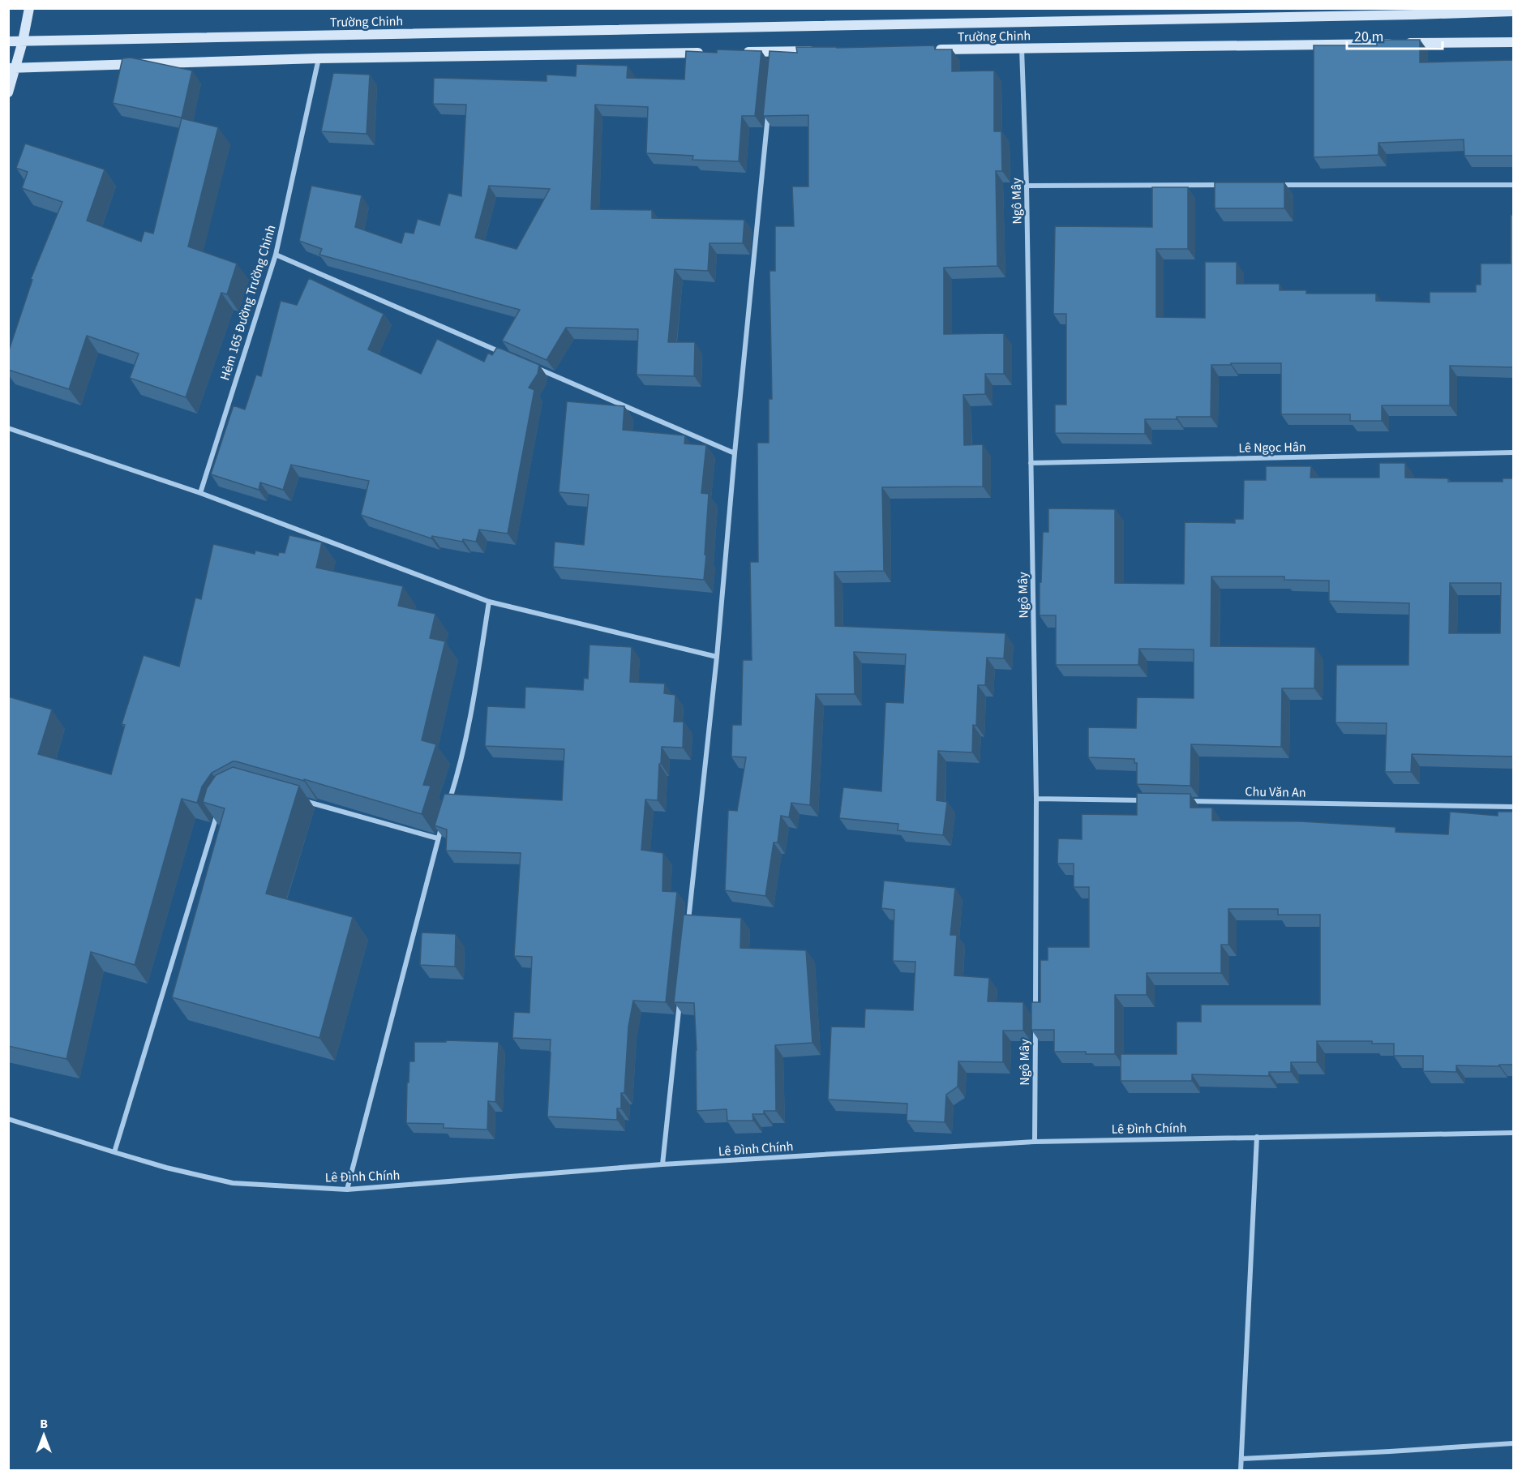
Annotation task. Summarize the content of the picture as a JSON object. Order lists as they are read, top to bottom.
{
  "streets": {
    "street": [
      "Trường Chinh",
      "Ngô Mây",
      "Hẻm 165 Đường Trường Chinh",
      "Lê Ngọc Hân",
      "Chu Văn An",
      "Lê Đình Chính"
    ]
  },
  "crossings": [
    ["Trường Chinh", "Ngô Mây"],
    ["Ngô Mây", "Lê Ngọc Hân"],
    ["Ngô Mây", "Lê Đình Chính"]
  ],
  "scale_bar": "20 m",
  "north": "top"
}
